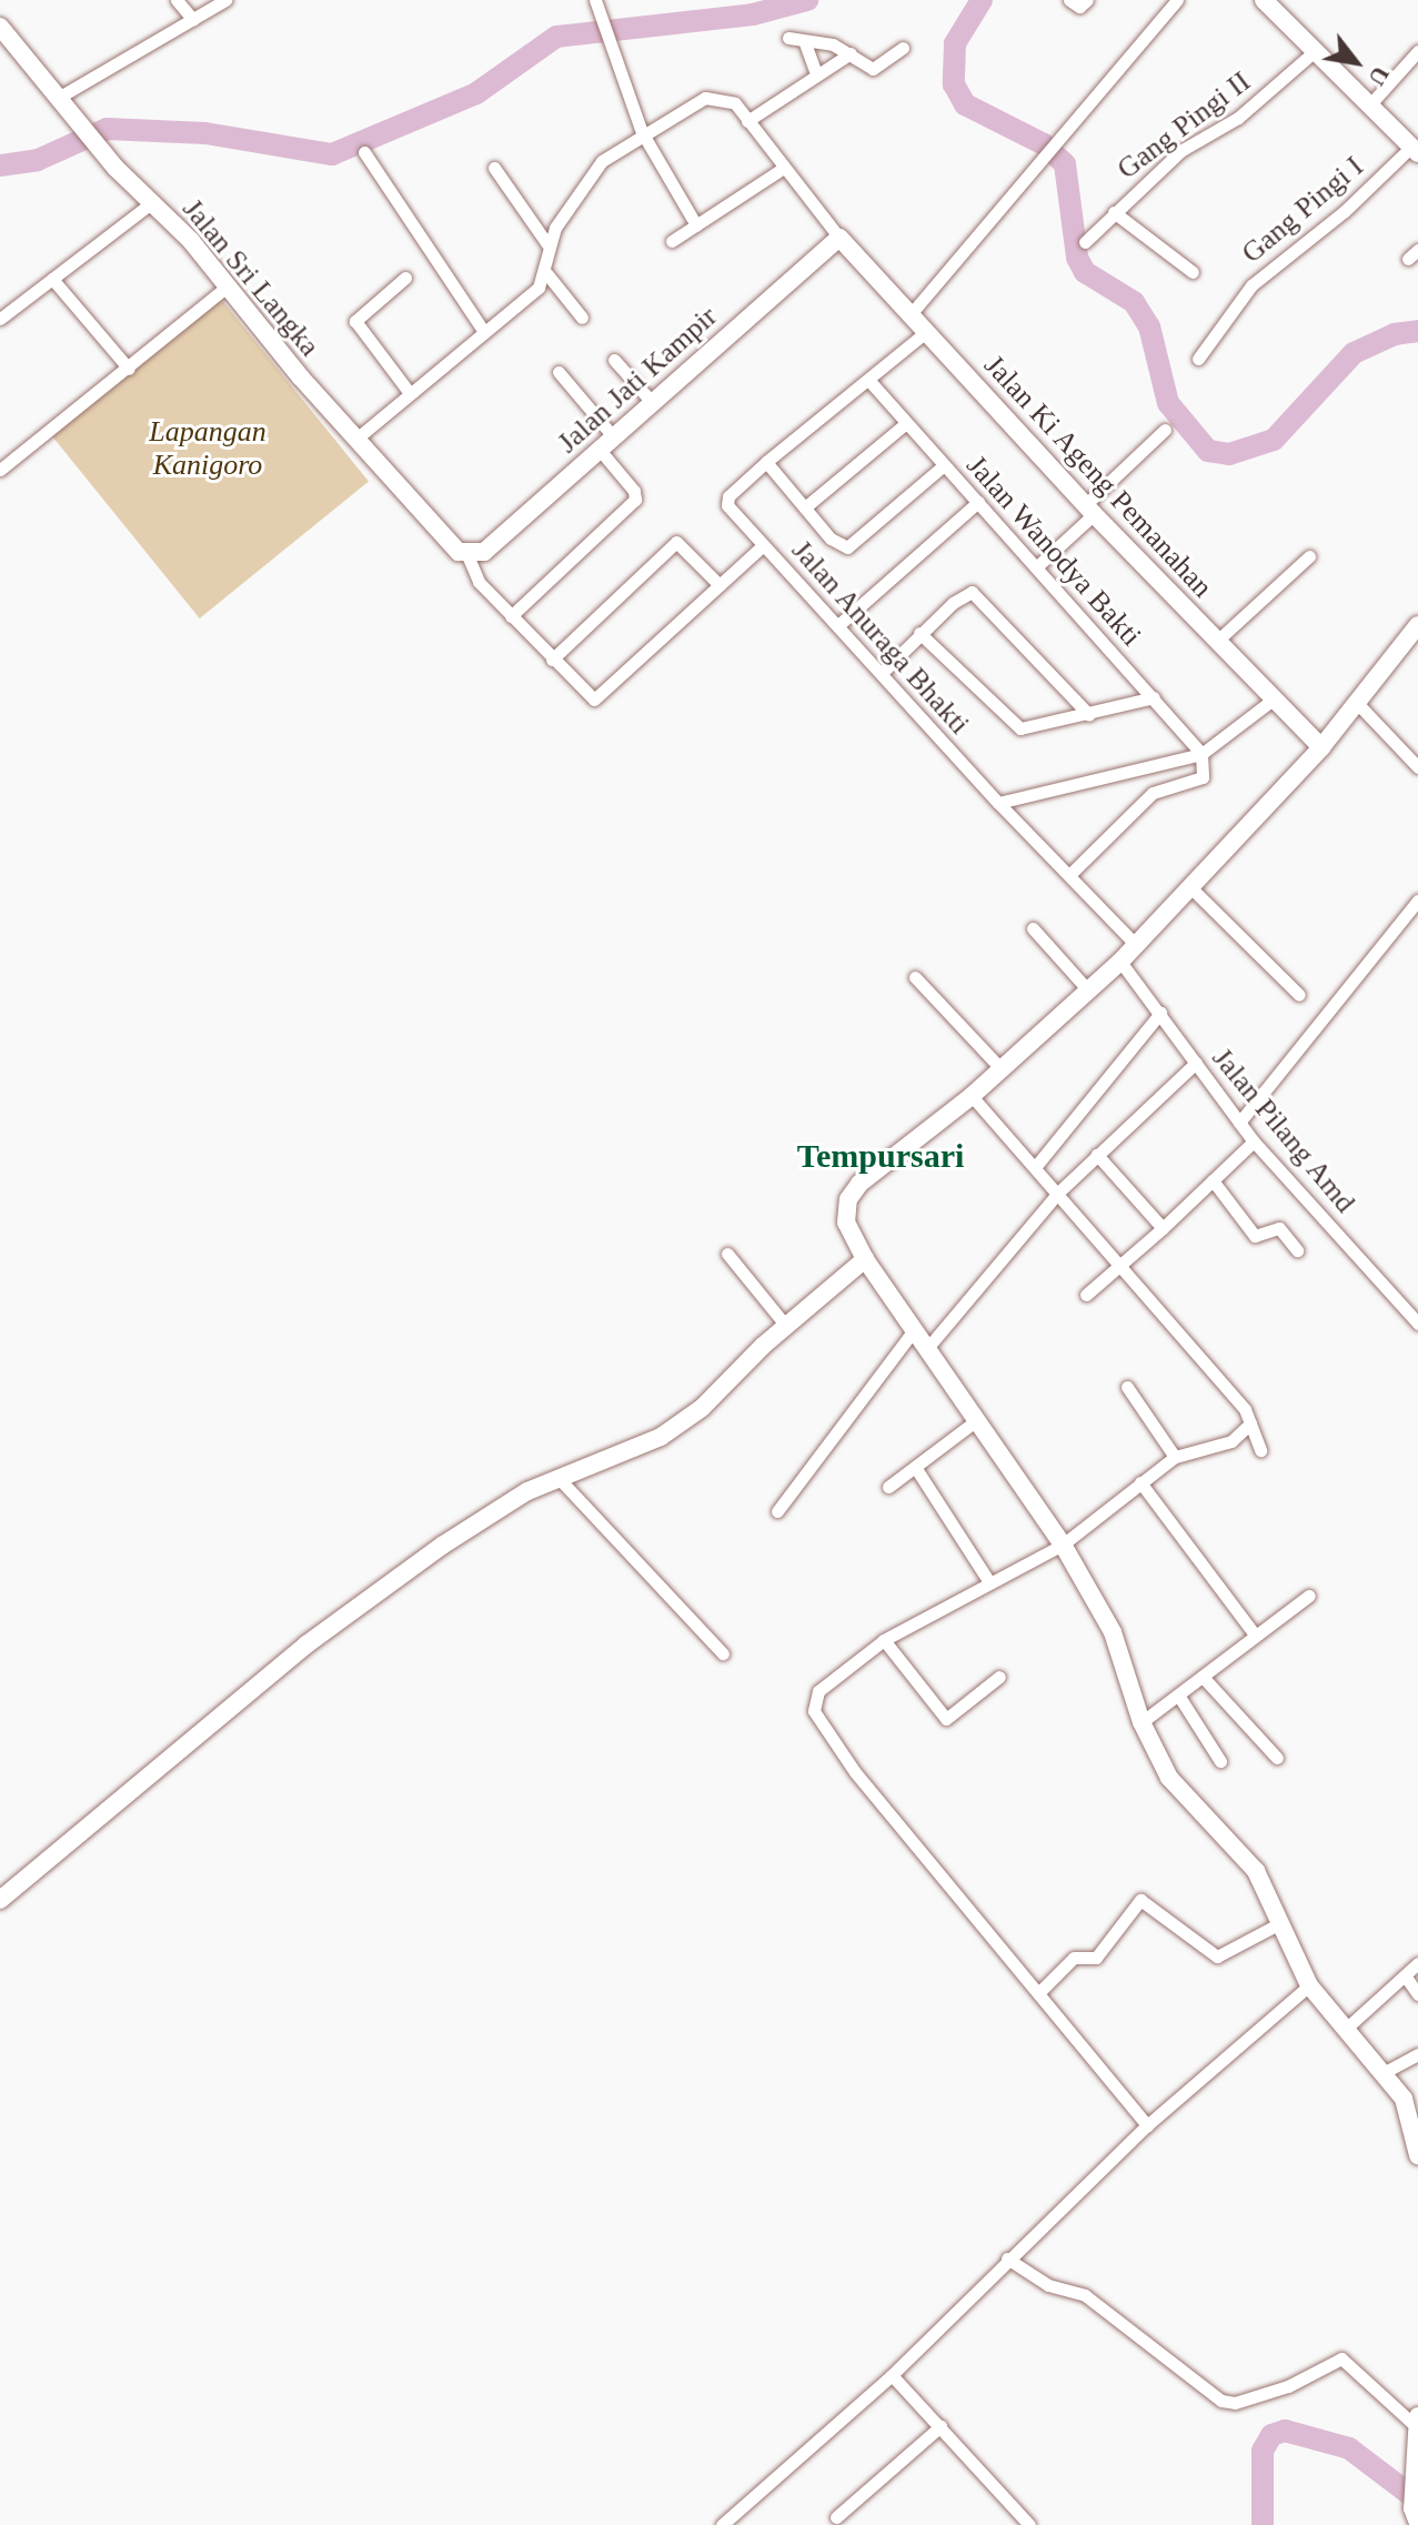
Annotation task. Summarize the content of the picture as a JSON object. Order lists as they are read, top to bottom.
{
  "streets": {
    "street": [
      "Gang Pingi II",
      "Gang Pingi I",
      "Jalan Sri Langka",
      "Jalan Jati Kampir",
      "Jalan Ki Ageng Pemanahan",
      "Jalan Wanodya Bakti",
      "Jalan Anuraga Bhakti",
      "Jalan Pilang Amd"
    ]
  },
  "crossings": [
    ["Jalan Sri Langka", "Jalan Jati Kampir"],
    ["Jalan Jati Kampir", "Jalan Ki Ageng Pemanahan"]
  ],
  "districts": ["Tempursari"],
  "parks": ["Lapangan Kanigoro"],
  "north": "bottom right"
}
